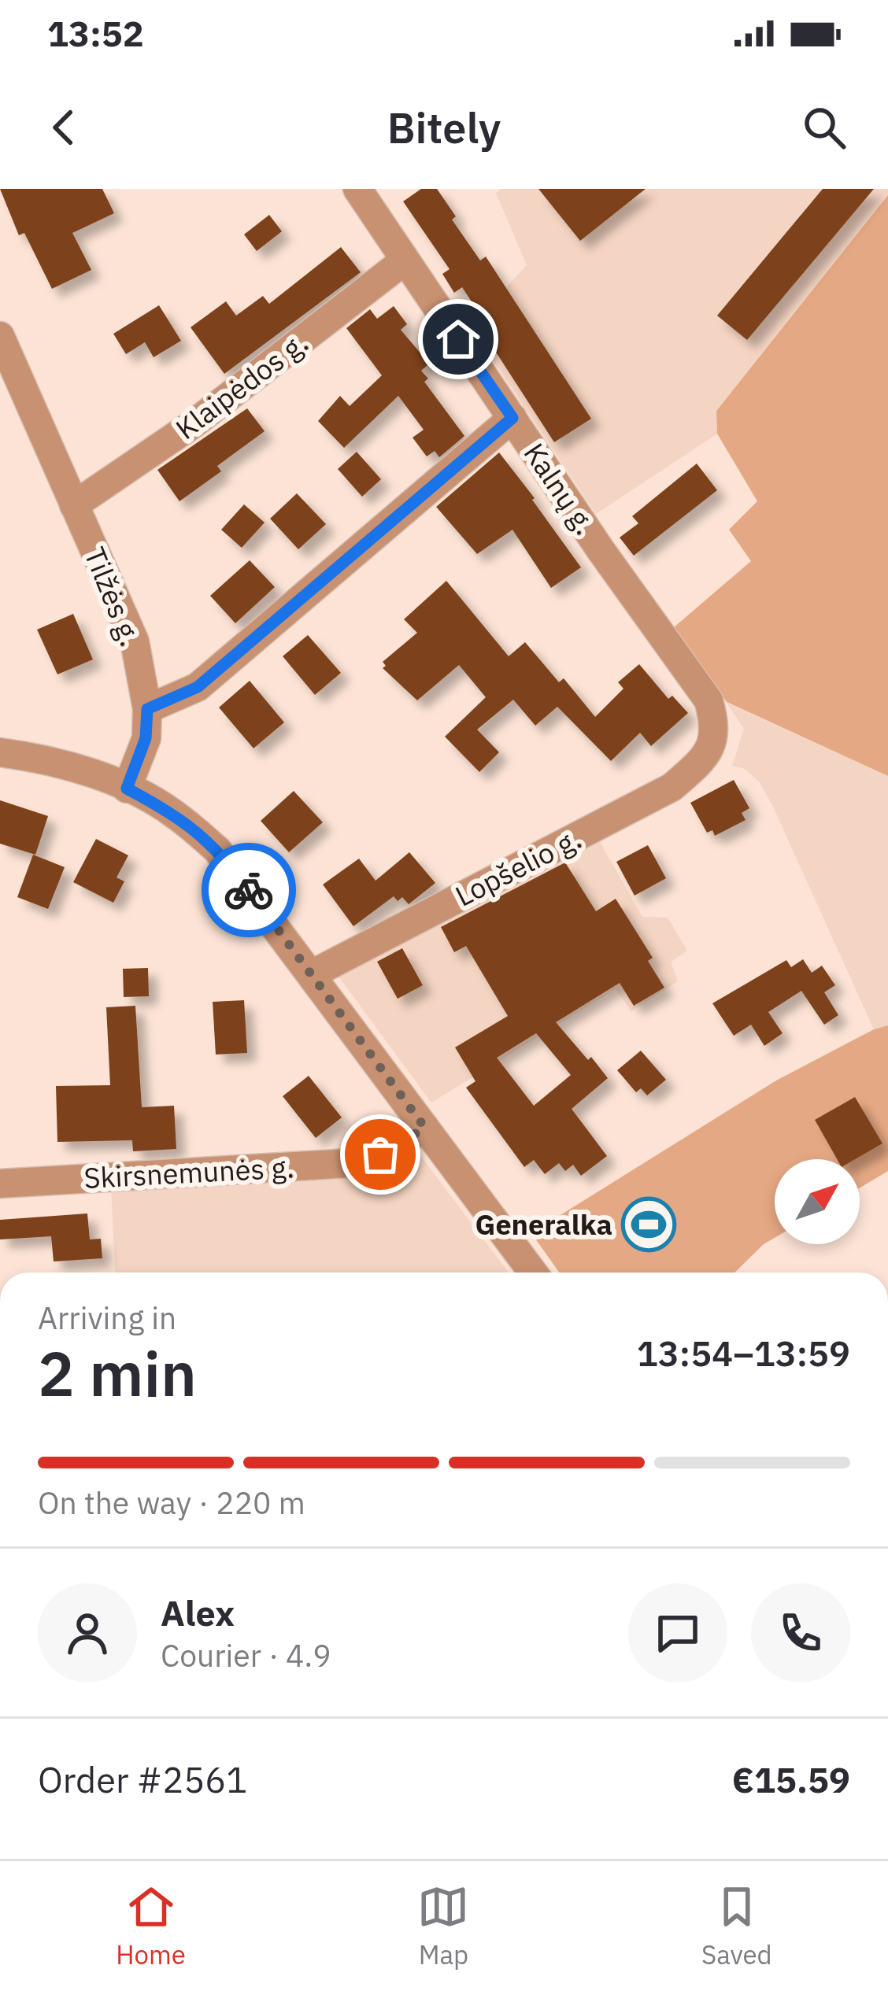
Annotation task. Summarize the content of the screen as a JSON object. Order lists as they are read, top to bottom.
{
  "streets": {
    "street": [
      "Klaipėdos g.",
      "Kalnų g.",
      "Tilžės g.",
      "Lopšelio g.",
      "Skirsnemunės g."
    ]
  },
  "crossings": [
    ["Klaipėdos g.", "Kalnų g."],
    ["Klaipėdos g.", "Tilžės g."],
    ["Kalnų g.", "Lopšelio g."]
  ],
  "places": {
    "sports": ["Generalka"]
  },
  "north": "top right",
  "page": {
    "status": "13:52",
    "header": "Bitely",
    "heading": ["2 min", "Arriving in", "13:54–13:59"],
    "panel": [
      "Alex",
      "Courier · 4.9",
      "Order #2561",
      "€15.59"
    ],
    "bar": "On the way · 220 m",
    "tabs": ["Home", "Map", "Saved"]
  }
}
